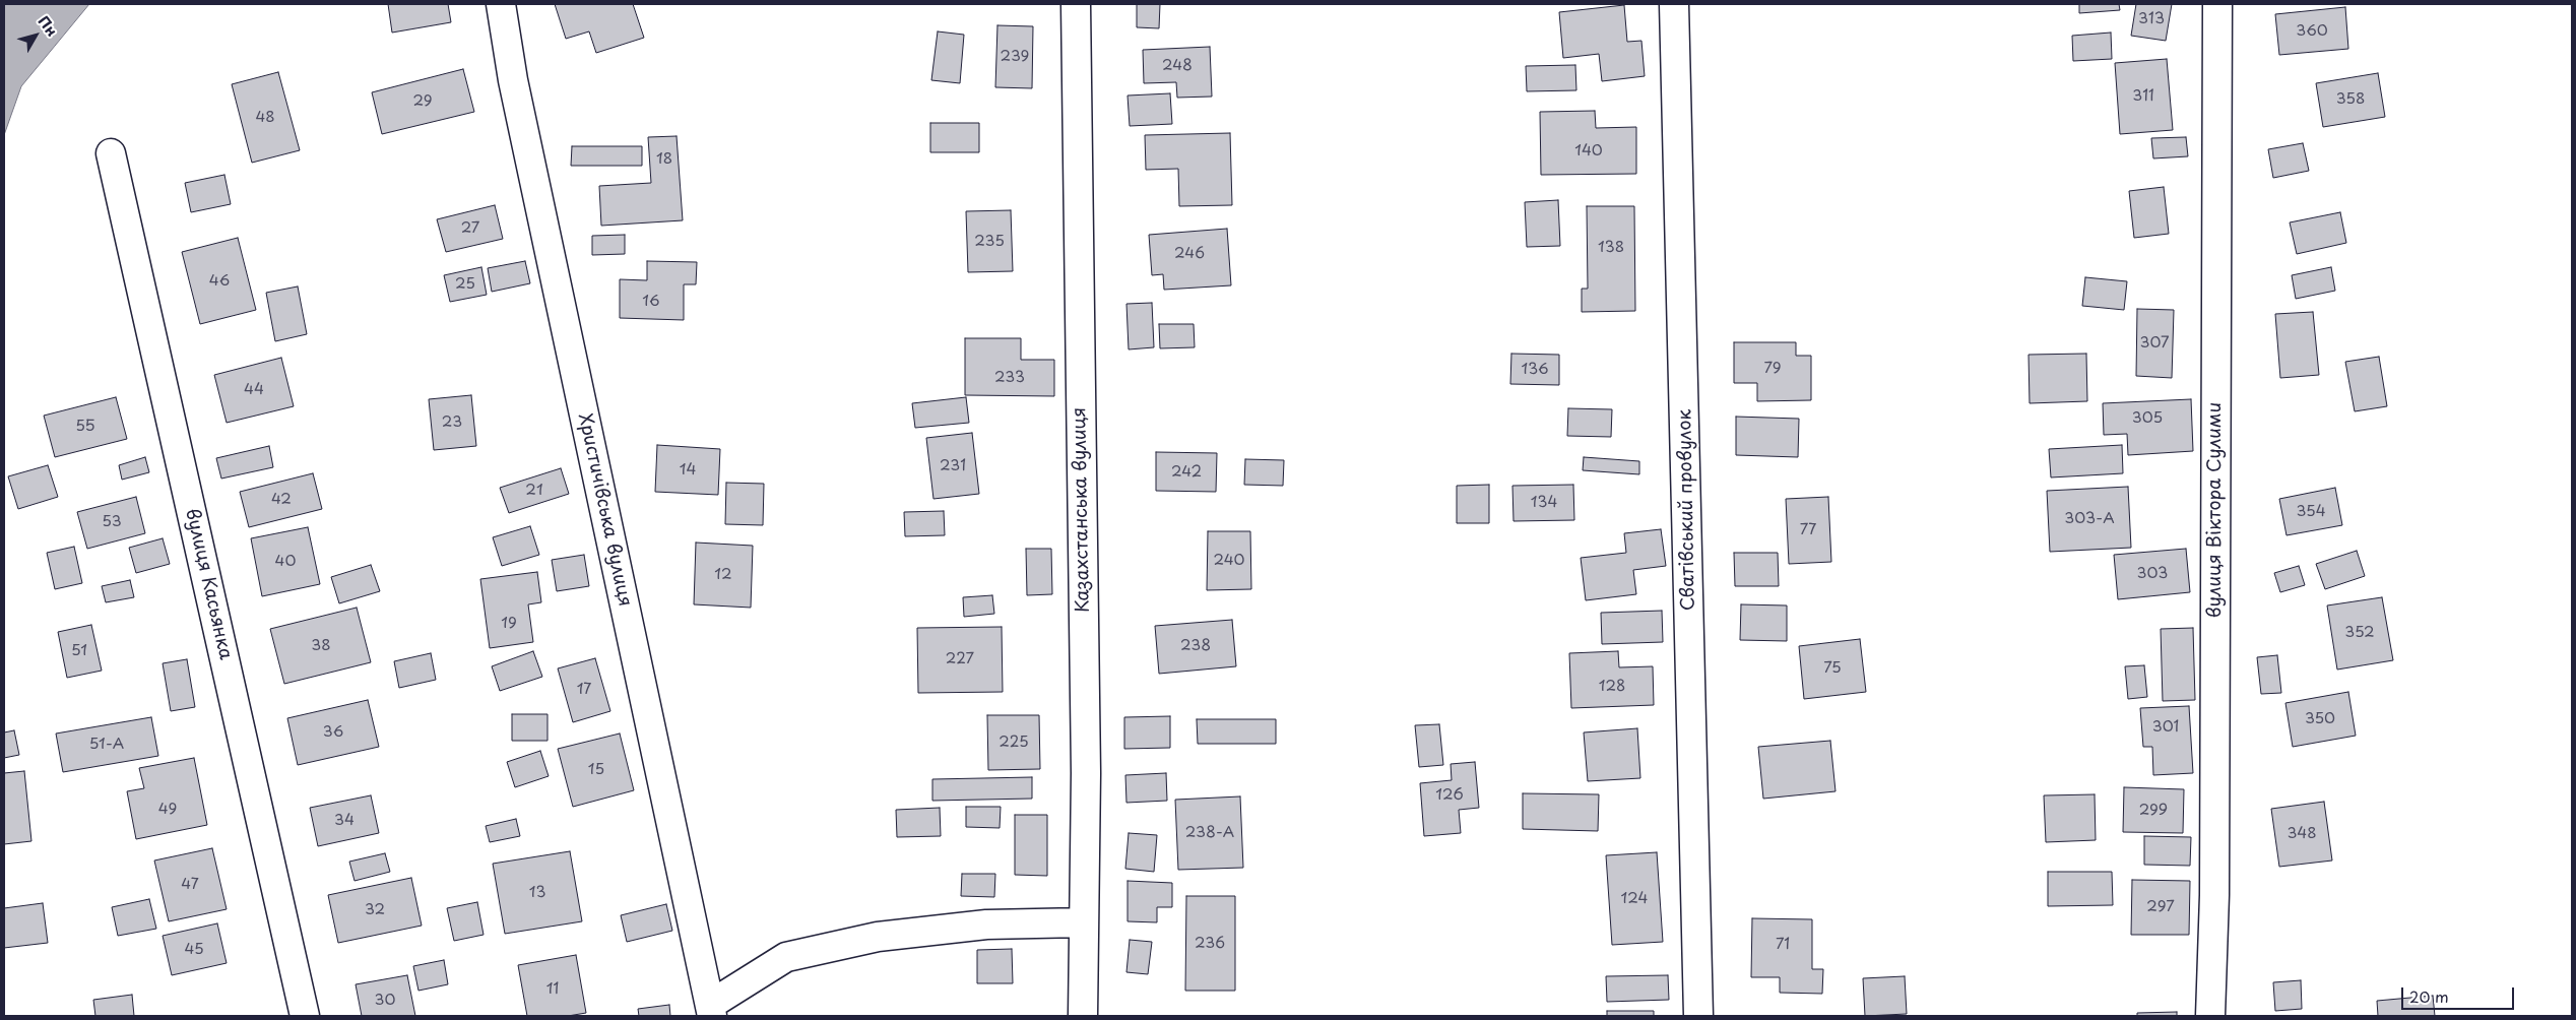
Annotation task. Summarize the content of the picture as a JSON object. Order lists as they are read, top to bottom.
{
  "streets": {
    "street": [
      "Христичівська вулиця",
      "Казахстанська вулиця",
      "Сватівський провулок",
      "вулиця Віктора Сулими",
      "вулиця Касьянка"
    ]
  },
  "house_numbers": [
    "313",
    "360",
    "239",
    "248",
    "311",
    "358",
    "29",
    "48",
    "140",
    "18",
    "27",
    "235",
    "138",
    "246",
    "46",
    "25",
    "16",
    "307",
    "79",
    "136",
    "233",
    "44",
    "305",
    "23",
    "55",
    "231",
    "14",
    "242",
    "21",
    "42",
    "134",
    "354",
    "303-А",
    "53",
    "77",
    "240",
    "40",
    "303",
    "12",
    "19",
    "352",
    "38",
    "238",
    "51",
    "227",
    "75",
    "128",
    "17",
    "350",
    "301",
    "36",
    "225",
    "51-А",
    "15",
    "126",
    "49",
    "299",
    "34",
    "238-А",
    "348",
    "47",
    "13",
    "124",
    "297",
    "32",
    "236",
    "71",
    "45",
    "11",
    "30"
  ],
  "scale_bar": "20 m",
  "north": "top right"
}
